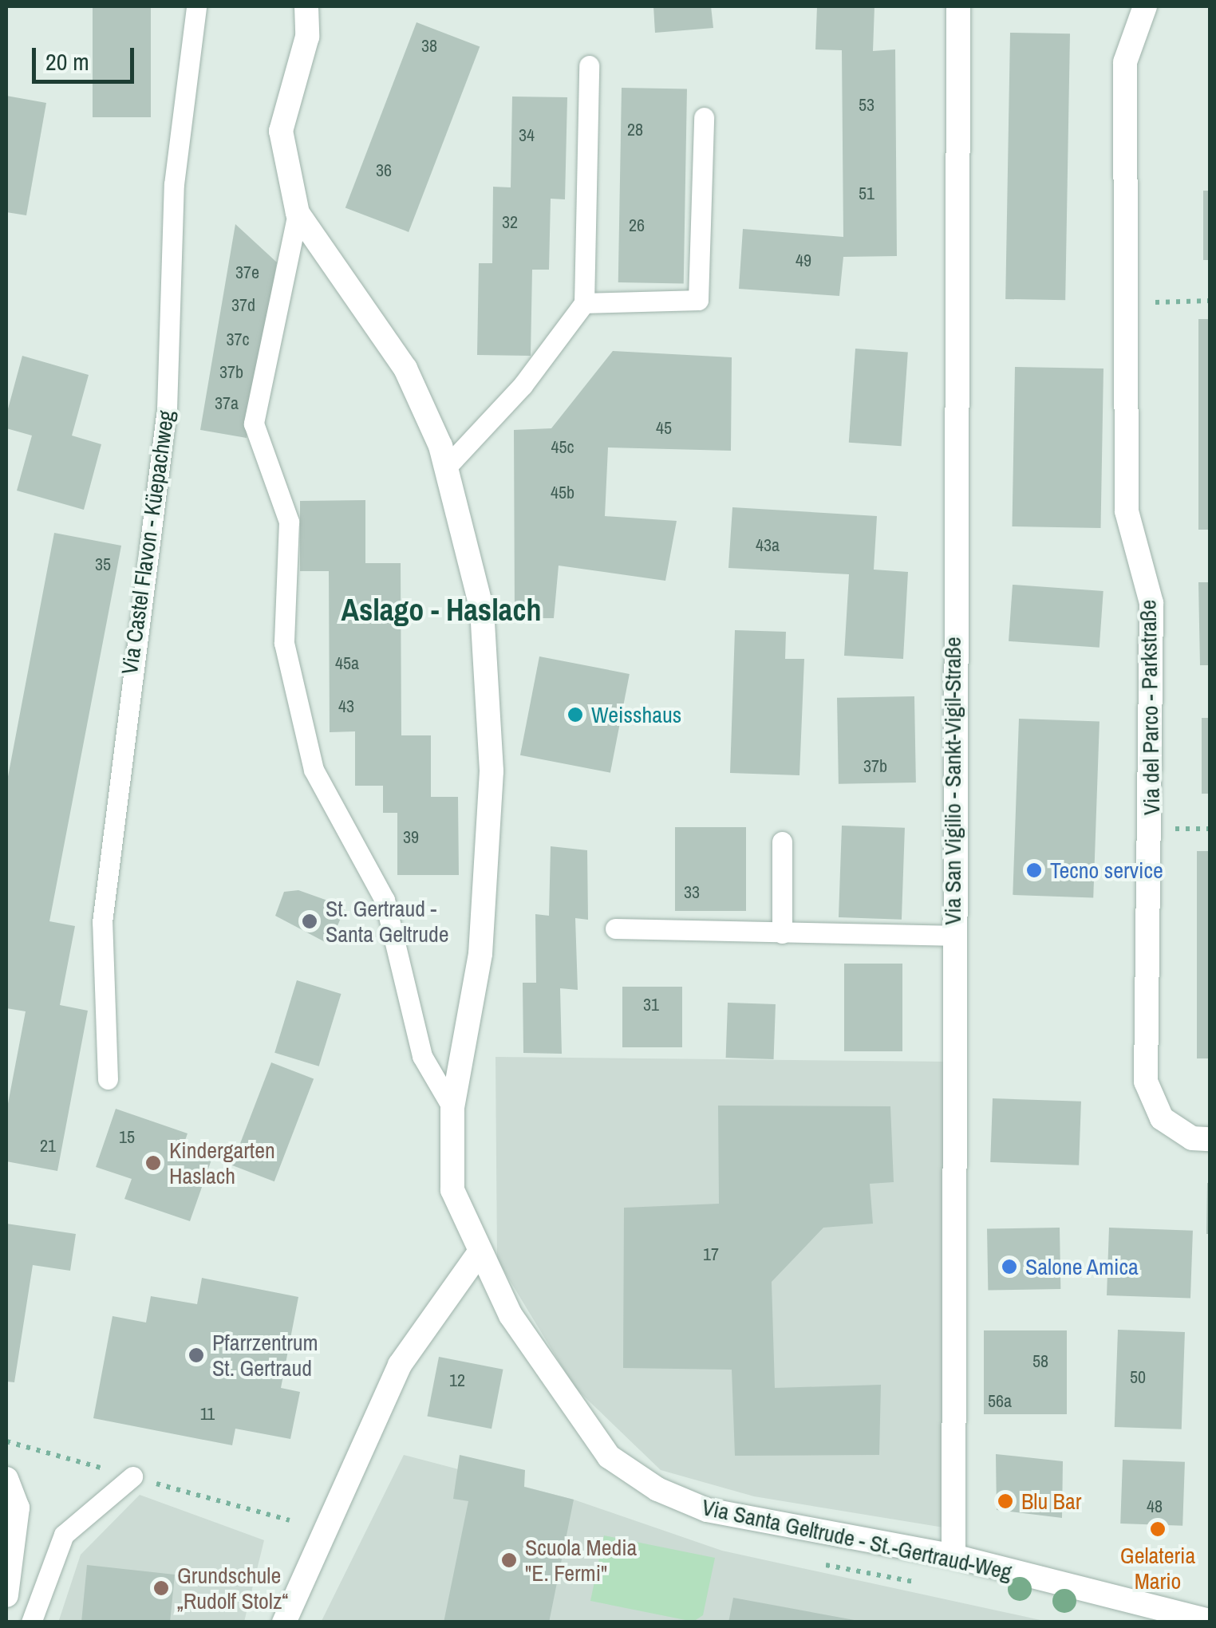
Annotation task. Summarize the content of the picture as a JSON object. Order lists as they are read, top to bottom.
{
  "streets": {
    "street": ["Via del Parco - Parkstraße", "Via San Vigilio - Sankt-Vigil-Straße", "Via Santa Geltrude - St.-Gertraud-Weg"],
    "lane": ["Via Castel Flavon - Küepachweg"]
  },
  "crossings": [
    ["Via San Vigilio - Sankt-Vigil-Straße", "Via Santa Geltrude - St.-Gertraud-Weg"]
  ],
  "districts": ["Aslago - Haslach"],
  "places": [
    "Weisshaus",
    "Tecno service",
    "St. Gertraud - Santa Geltrude",
    "Kindergarten Haslach",
    "Salone Amica",
    "Pfarrzentrum St. Gertraud",
    "Blu Bar",
    "Gelateria Mario",
    "Scuola Media \"E. Fermi\"",
    "Grundschule „Rudolf Stolz“"
  ],
  "house_numbers": [
    "38",
    "53",
    "28",
    "34",
    "36",
    "51",
    "32",
    "26",
    "49",
    "37e",
    "37d",
    "37c",
    "37b",
    "37a",
    "45",
    "45c",
    "45b",
    "43a",
    "35",
    "45a",
    "43",
    "37b",
    "39",
    "33",
    "31",
    "15",
    "21",
    "17",
    "58",
    "50",
    "12",
    "56a",
    "11",
    "48"
  ],
  "scale_bar": "20 m"
}
